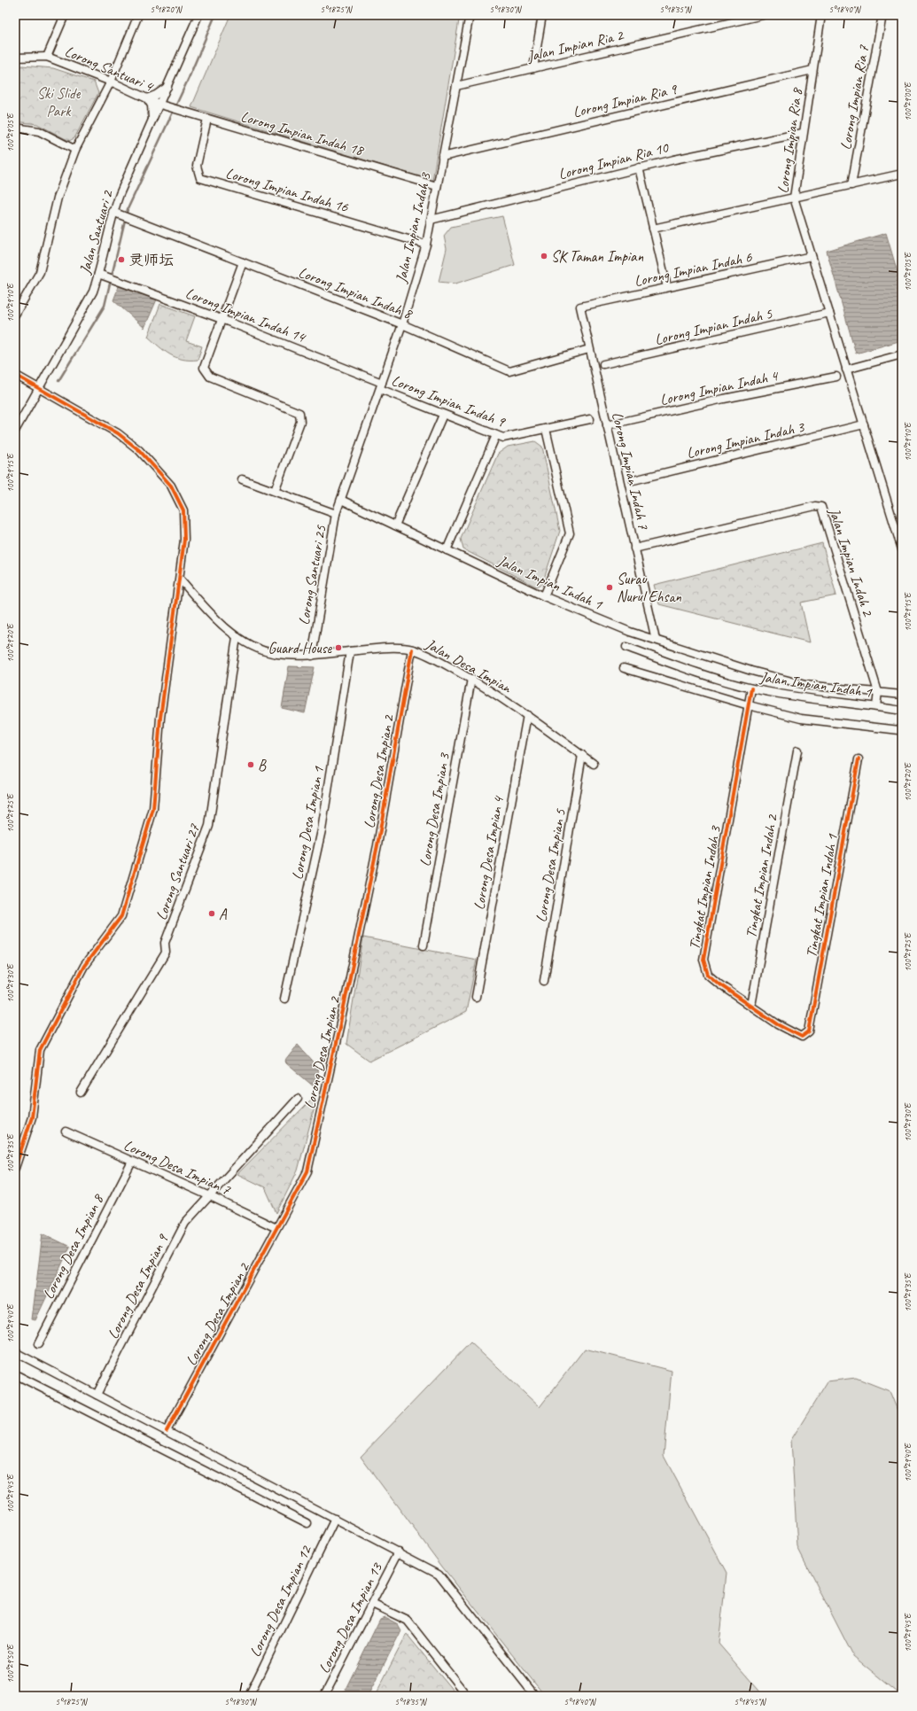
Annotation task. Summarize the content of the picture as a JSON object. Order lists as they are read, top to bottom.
{
  "streets": {
    "street": [
      "Jalan Impian Ria 2",
      "Lorong Santuari 4",
      "Lorong Impian Ria 7",
      "Lorong Impian Ria 9",
      "Lorong Impian Indah 18",
      "Lorong Impian Ria 8",
      "Lorong Impian Ria 10",
      "Lorong Impian Indah 16",
      "Jalan Impian Indah 3",
      "Jalan Santuari 2",
      "Lorong Impian Indah 6",
      "Lorong Impian Indah 8",
      "Lorong Impian Indah 14",
      "Lorong Impian Indah 5",
      "Lorong Impian Indah 4",
      "Lorong Impian Indah 9",
      "Lorong Impian Indah 3",
      "Lorong Impian Indah 7",
      "Jalan Impian Indah 2",
      "Lorong Santuari 25",
      "Jalan Impian Indah 1",
      "Jalan Desa Impian",
      "Lorong Desa Impian 2",
      "Lorong Desa Impian 3",
      "Lorong Desa Impian 1",
      "Lorong Desa Impian 4",
      "Lorong Desa Impian 5",
      "Lorong Santuari 27",
      "Tingkat Impian Indah 2",
      "Tingkat Impian Indah 3",
      "Tingkat Impian Indah 1",
      "Lorong Desa Impian 7",
      "Lorong Desa Impian 8",
      "Lorong Desa Impian 9",
      "Lorong Desa Impian 12",
      "Lorong Desa Impian 13"
    ]
  },
  "crossings": [
    ["Jalan Impian Ria 2", "Jalan Impian Indah 3"],
    ["Lorong Santuari 4", "Lorong Impian Indah 18"],
    ["Lorong Santuari 4", "Jalan Santuari 2"],
    ["Lorong Impian Ria 9", "Lorong Impian Ria 8"],
    ["Lorong Impian Ria 9", "Jalan Impian Indah 3"],
    ["Lorong Impian Indah 18", "Lorong Impian Indah 16"],
    ["Lorong Impian Indah 18", "Jalan Impian Indah 3"],
    ["Lorong Impian Indah 18", "Jalan Santuari 2"],
    ["Lorong Impian Ria 8", "Lorong Impian Ria 10"],
    ["Lorong Impian Ria 8", "Lorong Impian Indah 6"],
    ["Lorong Impian Ria 8", "Lorong Impian Indah 5"],
    ["Lorong Impian Ria 8", "Lorong Impian Indah 3"],
    ["Lorong Impian Ria 10", "Jalan Impian Indah 3"],
    ["Lorong Impian Indah 16", "Jalan Impian Indah 3"],
    ["Jalan Impian Indah 3", "Lorong Impian Indah 8"],
    ["Jalan Impian Indah 3", "Lorong Impian Indah 14"],
    ["Jalan Impian Indah 3", "Lorong Impian Indah 9"],
    ["Jalan Impian Indah 3", "Lorong Santuari 25"],
    ["Jalan Impian Indah 3", "Jalan Impian Indah 1"],
    ["Jalan Santuari 2", "Lorong Impian Indah 8"],
    ["Jalan Santuari 2", "Lorong Impian Indah 14"],
    ["Lorong Impian Indah 6", "Lorong Impian Indah 7"],
    ["Lorong Impian Indah 8", "Lorong Impian Indah 7"],
    ["Lorong Impian Indah 14", "Lorong Impian Indah 9"],
    ["Lorong Impian Indah 4", "Lorong Impian Indah 7"],
    ["Lorong Impian Indah 7", "Jalan Impian Indah 2"],
    ["Lorong Impian Indah 7", "Jalan Impian Indah 1"],
    ["Jalan Impian Indah 2", "Jalan Impian Indah 1"],
    ["Lorong Santuari 25", "Jalan Impian Indah 1"],
    ["Lorong Santuari 25", "Jalan Desa Impian"],
    ["Jalan Impian Indah 1", "Tingkat Impian Indah 3"],
    ["Jalan Desa Impian", "Lorong Desa Impian 2"],
    ["Jalan Desa Impian", "Lorong Desa Impian 3"],
    ["Jalan Desa Impian", "Lorong Desa Impian 1"],
    ["Jalan Desa Impian", "Lorong Desa Impian 4"],
    ["Jalan Desa Impian", "Lorong Desa Impian 5"],
    ["Jalan Desa Impian", "Lorong Santuari 27"],
    ["Lorong Desa Impian 2", "Lorong Desa Impian 7"],
    ["Tingkat Impian Indah 2", "Tingkat Impian Indah 3"],
    ["Tingkat Impian Indah 3", "Tingkat Impian Indah 1"],
    ["Lorong Desa Impian 7", "Lorong Desa Impian 8"],
    ["Lorong Desa Impian 7", "Lorong Desa Impian 9"]
  ],
  "parks": ["Ski Slide Park"],
  "places": [
    "SK Taman Impian",
    "灵师坛",
    "Surau Nurul Ehsan",
    "Guard House",
    "B",
    "A"
  ],
  "coordinates": [
    "5°18'20\"N",
    "5°18'25\"N",
    "5°18'30\"N",
    "5°18'35\"N",
    "5°18'40\"N",
    "100°29'00\"E",
    "100°29'05\"E",
    "100°29'10\"E",
    "100°29'15\"E",
    "100°29'20\"E",
    "100°29'25\"E",
    "100°29'30\"E",
    "100°29'35\"E",
    "100°29'40\"E",
    "100°29'45\"E",
    "100°29'50\"E",
    "5°18'45\"N"
  ]
}
